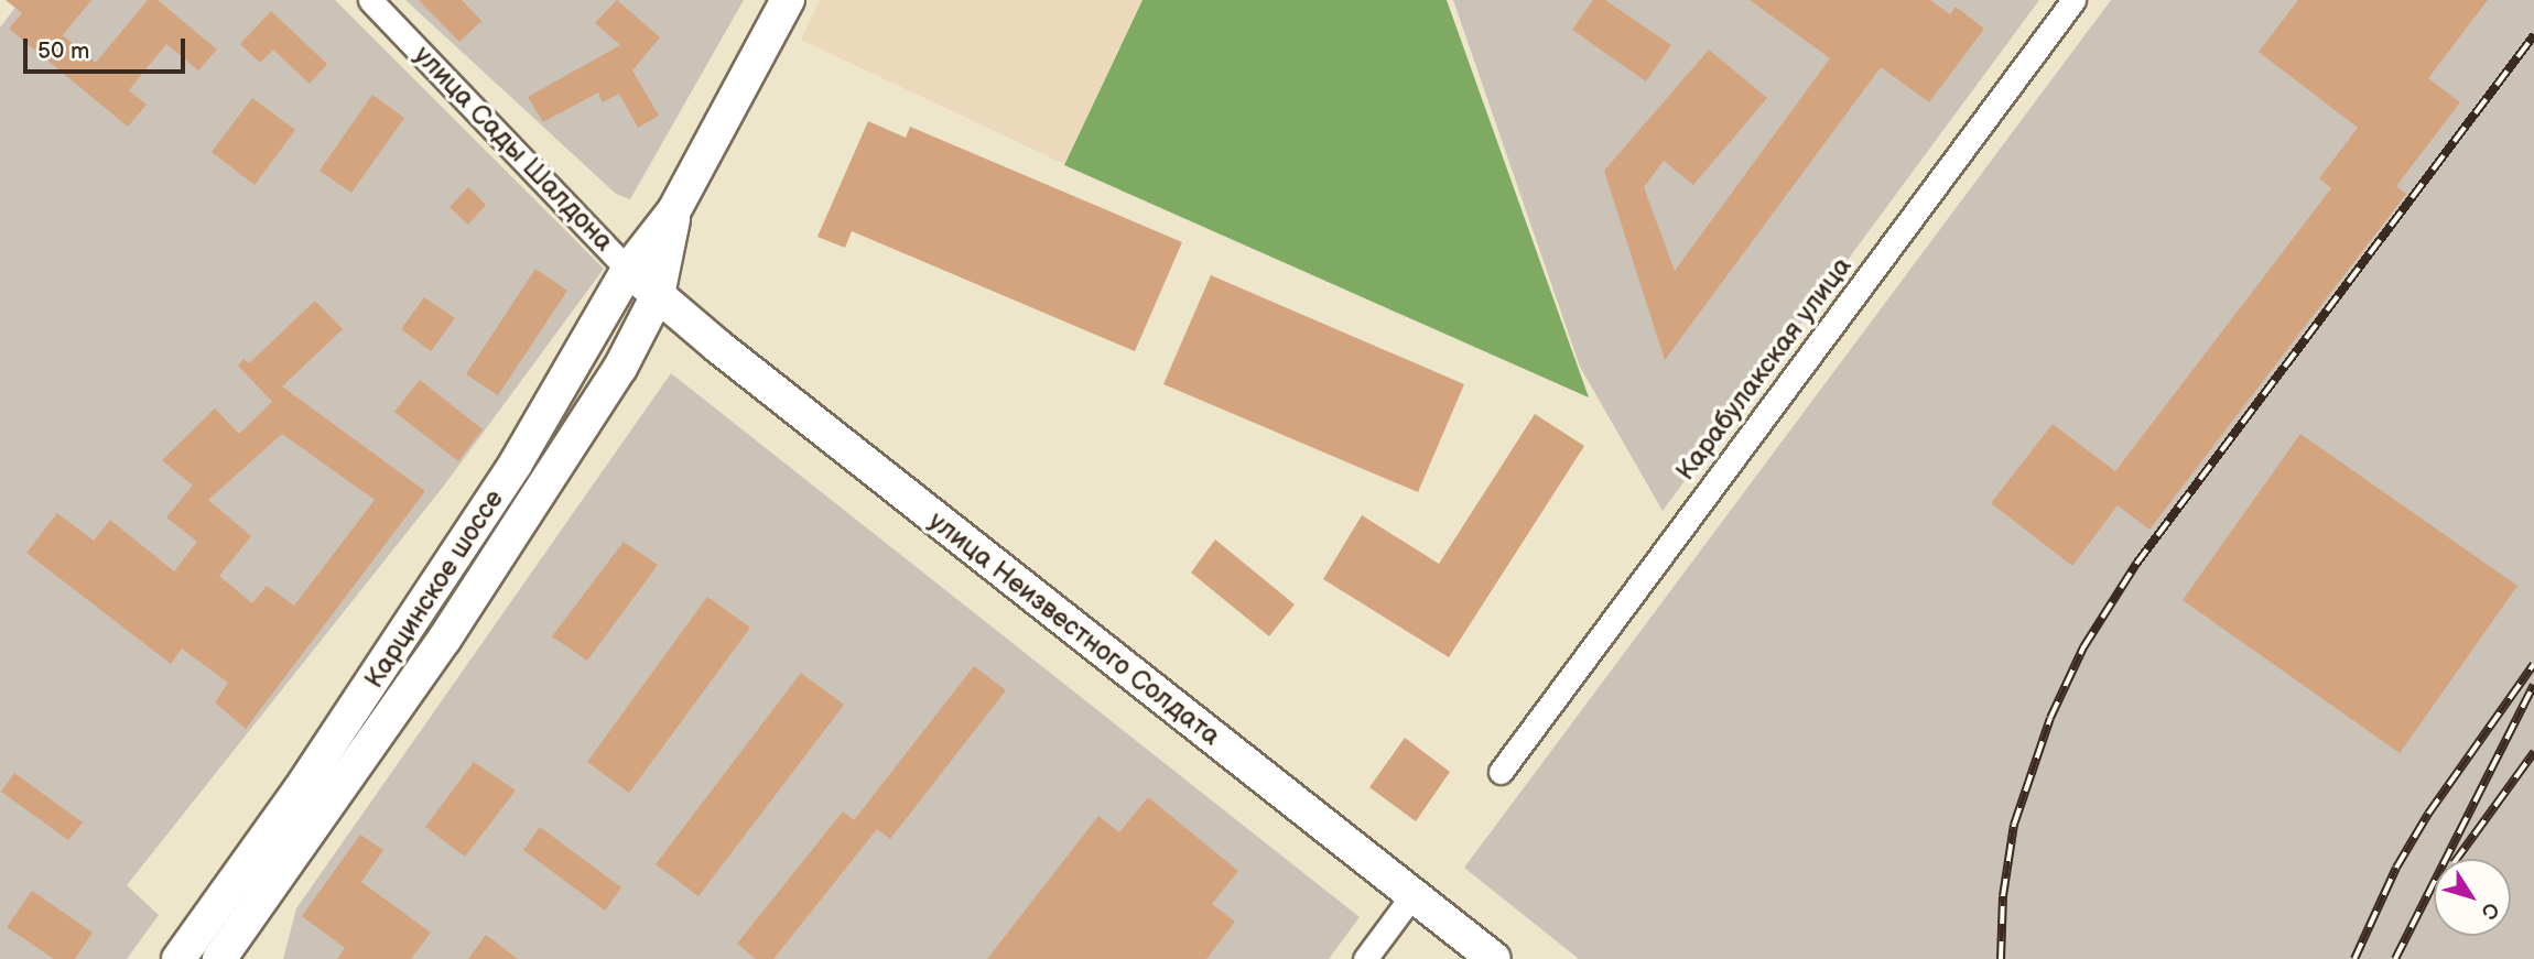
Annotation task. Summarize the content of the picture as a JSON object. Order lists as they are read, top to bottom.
{
  "streets": {
    "main road": ["улица Сады Шалдона", "Карцинское шоссе", "улица Неизвестного Солдата"],
    "street": ["Карабулакская улица"]
  },
  "crossings": [
    ["улица Сады Шалдона", "Карцинское шоссе"],
    ["улица Сады Шалдона", "улица Неизвестного Солдата"],
    ["Карцинское шоссе", "улица Неизвестного Солдата"]
  ],
  "scale_bar": "50 m",
  "north": "bottom right"
}
